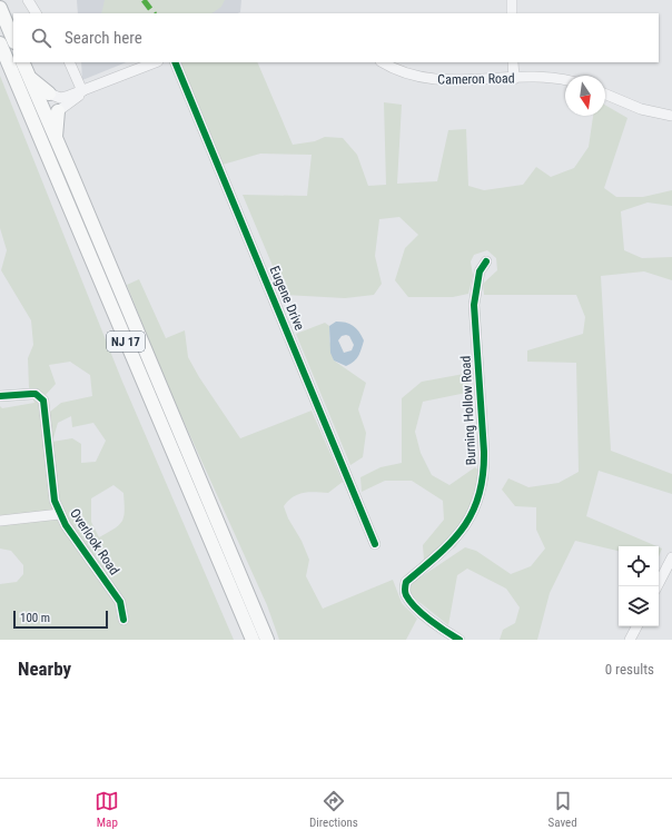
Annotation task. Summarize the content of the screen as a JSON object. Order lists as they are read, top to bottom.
{
  "streets": {
    "highway": ["NJ 17"],
    "street": [
      "Cameron Road",
      "Eugene Drive",
      "Burning Hollow Road",
      "Overlook Road"
    ]
  },
  "scale_bar": "100 m",
  "north": "bottom",
  "page": {
    "search": "Search here",
    "scale": "100 m",
    "heading": ["Nearby", "0 results"],
    "nav": ["Map", "Directions", "Saved"]
  }
}
